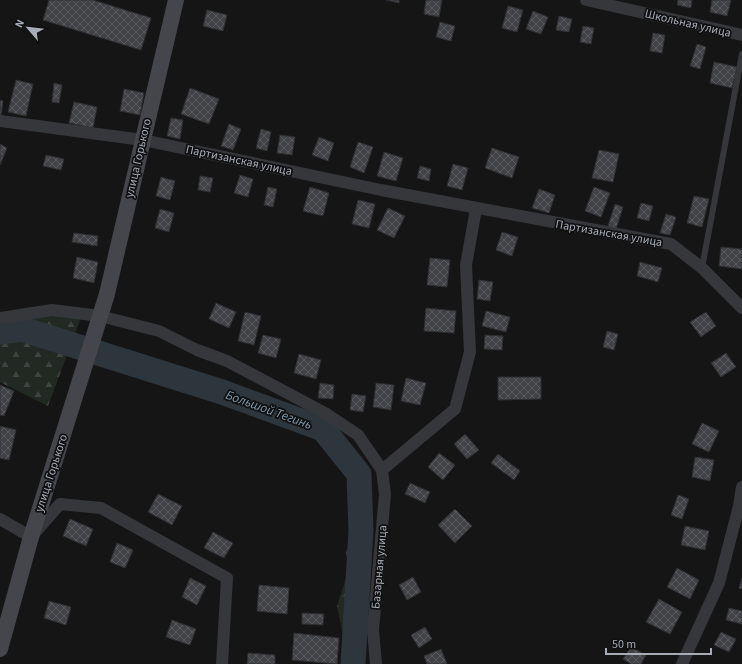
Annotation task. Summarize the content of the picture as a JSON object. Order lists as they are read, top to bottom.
{
  "streets": {
    "street": [
      "Школьная улица",
      "улица Горького",
      "Партизанская улица",
      "Базарная улица"
    ]
  },
  "crossings": [
    ["улица Горького", "Партизанская улица"]
  ],
  "water": ["Большой Тегинь"],
  "scale_bar": "50 m",
  "north": "top left"
}
